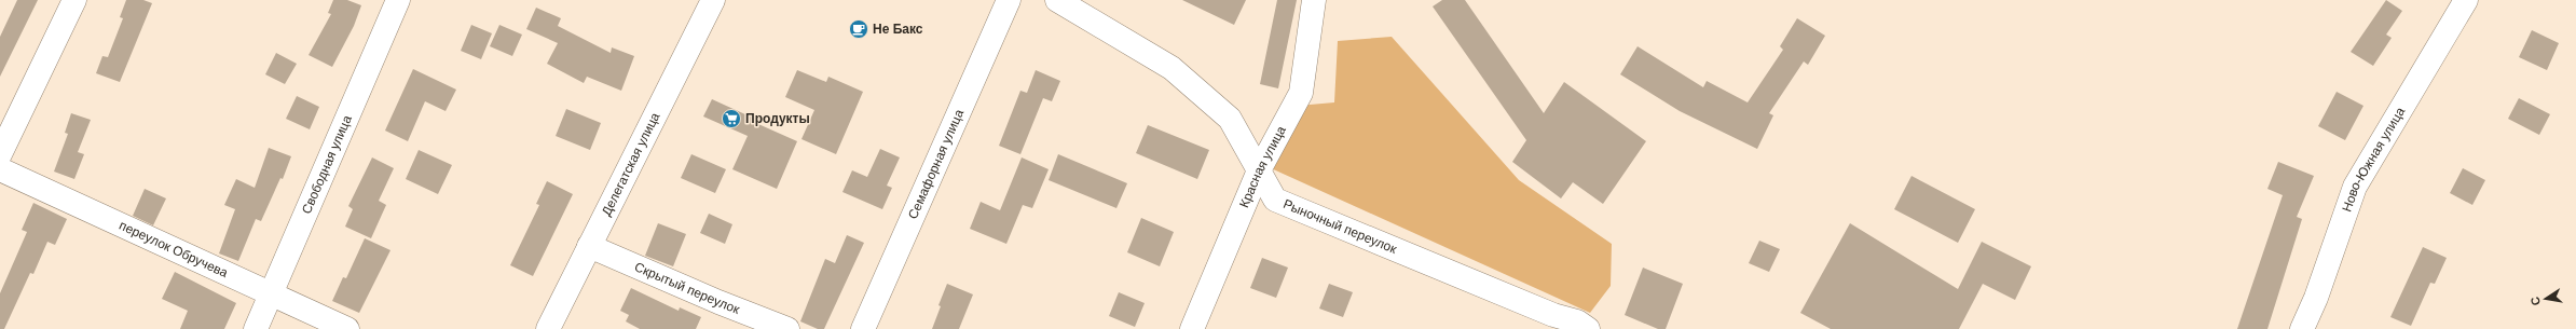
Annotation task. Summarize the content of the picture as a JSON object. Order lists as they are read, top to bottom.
{
  "streets": {
    "street": [
      "Ново-Южная улица",
      "Свободная улица",
      "Делегатская улица",
      "Семафорная улица",
      "Красная улица",
      "Рыночный переулок",
      "переулок Обручева",
      "Скрытый переулок"
    ]
  },
  "crossings": [
    ["Свободная улица", "переулок Обручева"],
    ["Делегатская улица", "Скрытый переулок"],
    ["Красная улица", "Рыночный переулок"]
  ],
  "places": {
    "cafe": ["Не Бакс"],
    "supermarket": ["Продукты"]
  },
  "north": "left"
}
